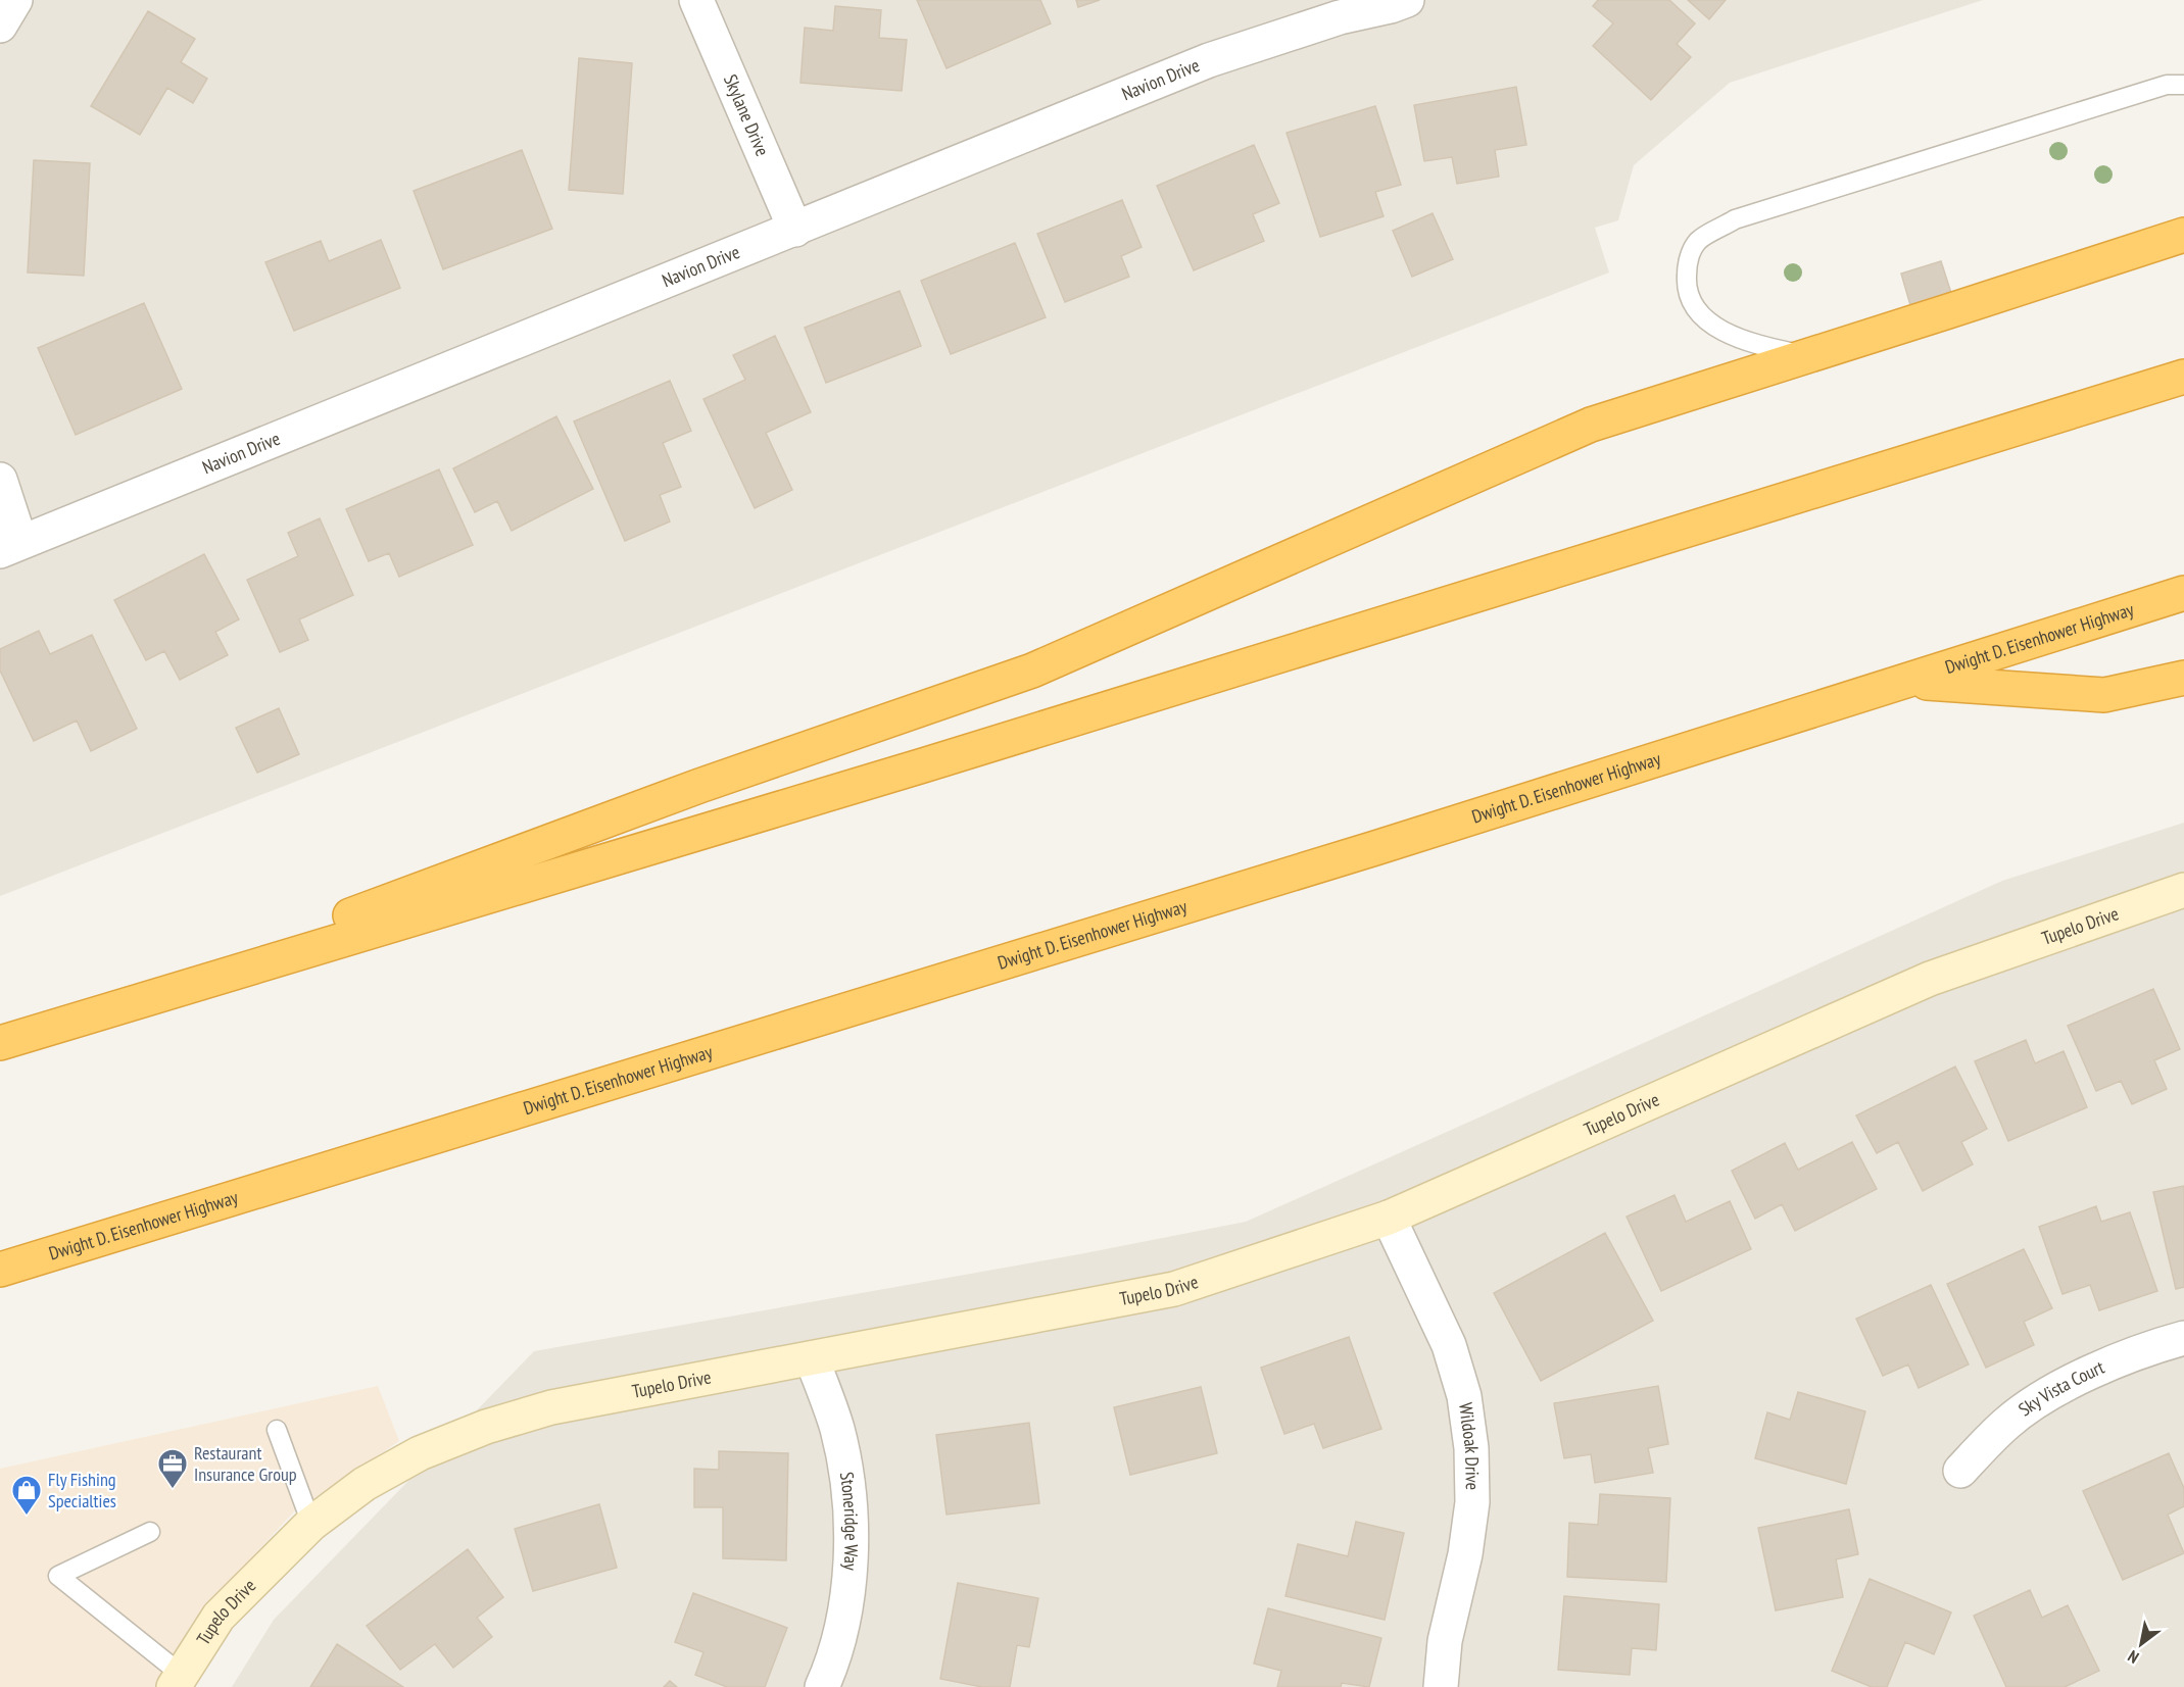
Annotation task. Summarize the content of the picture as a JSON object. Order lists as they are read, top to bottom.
{
  "streets": {
    "highway": ["Dwight D. Eisenhower Highway"],
    "street": [
      "Navion Drive",
      "Skylane Drive",
      "Tupelo Drive",
      "Sky Vista Court",
      "Wildoak Drive",
      "Stoneridge Way"
    ]
  },
  "crossings": [
    ["Navion Drive", "Skylane Drive"],
    ["Tupelo Drive", "Wildoak Drive"],
    ["Tupelo Drive", "Stoneridge Way"]
  ],
  "places": {
    "office": ["Restaurant Insurance Group"],
    "shop": ["Fly Fishing Specialties"]
  },
  "north": "bottom left"
}
